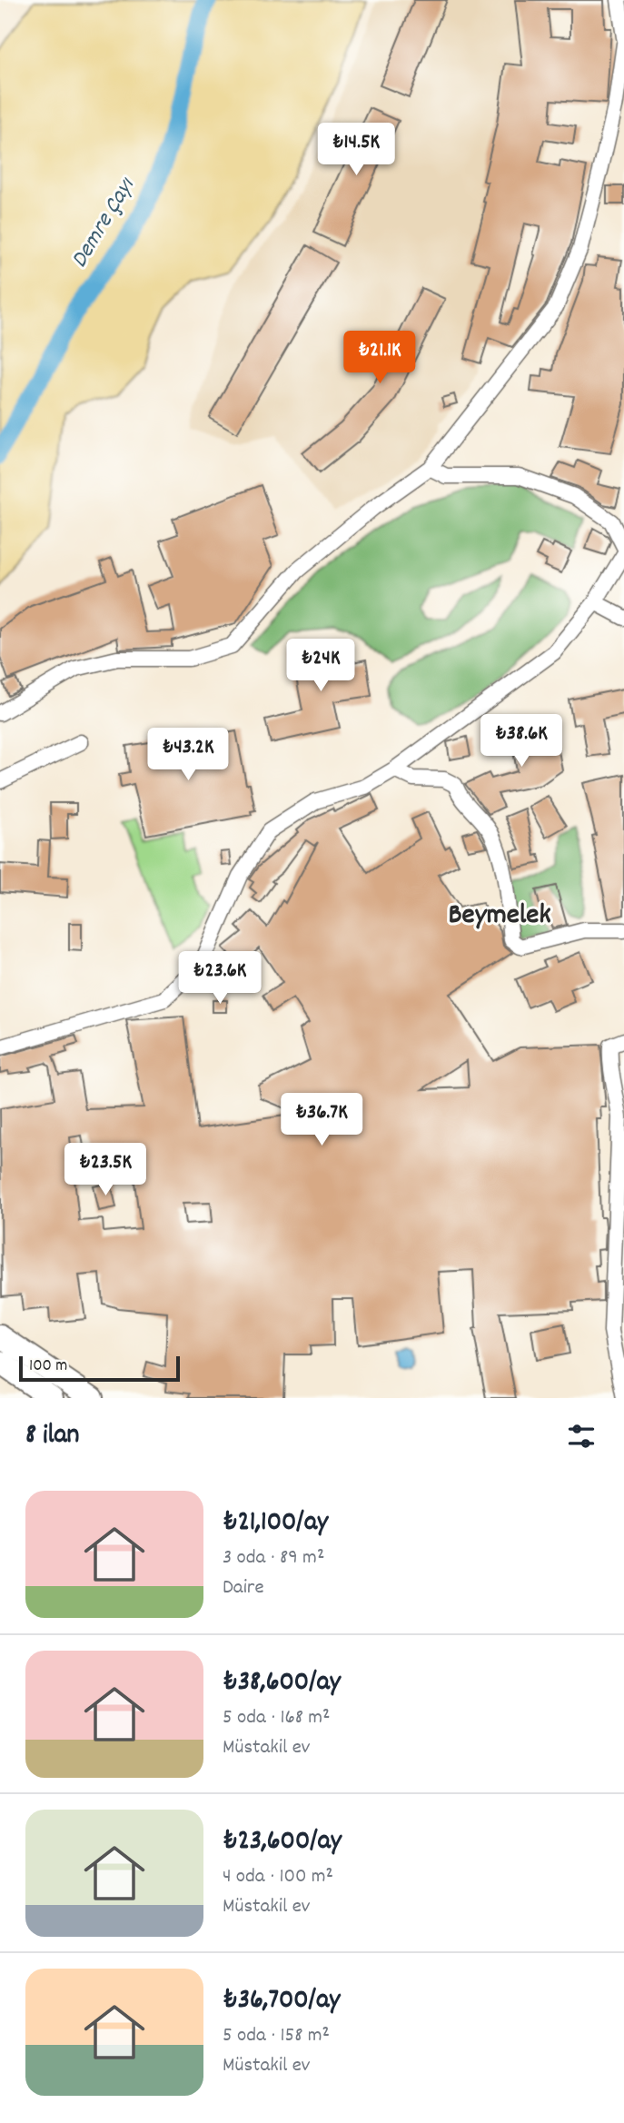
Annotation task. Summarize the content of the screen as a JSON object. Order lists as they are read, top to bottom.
{
  "districts": ["Beymelek"],
  "water": ["Demre Çayı"],
  "scale_bar": "100 m",
  "page": {
    "price": [
      "₺14.5K",
      "₺21.1K",
      "₺24K",
      "₺38.6K",
      "₺43.2K",
      "₺23.6K",
      "₺36.7K",
      "₺23.5K"
    ],
    "scale": "100 m",
    "heading": "8 ilan",
    "list": [
      {
        "name": "₺21,100/ay",
        "note": "3 oda · 89 m² · Daire"
      },
      {
        "name": "₺38,600/ay",
        "note": "5 oda · 168 m² · Müstakil ev"
      },
      {
        "name": "₺23,600/ay",
        "note": "4 oda · 100 m² · Müstakil ev"
      },
      {
        "name": "₺36,700/ay",
        "note": "5 oda · 158 m² · Müstakil ev"
      }
    ]
  }
}
